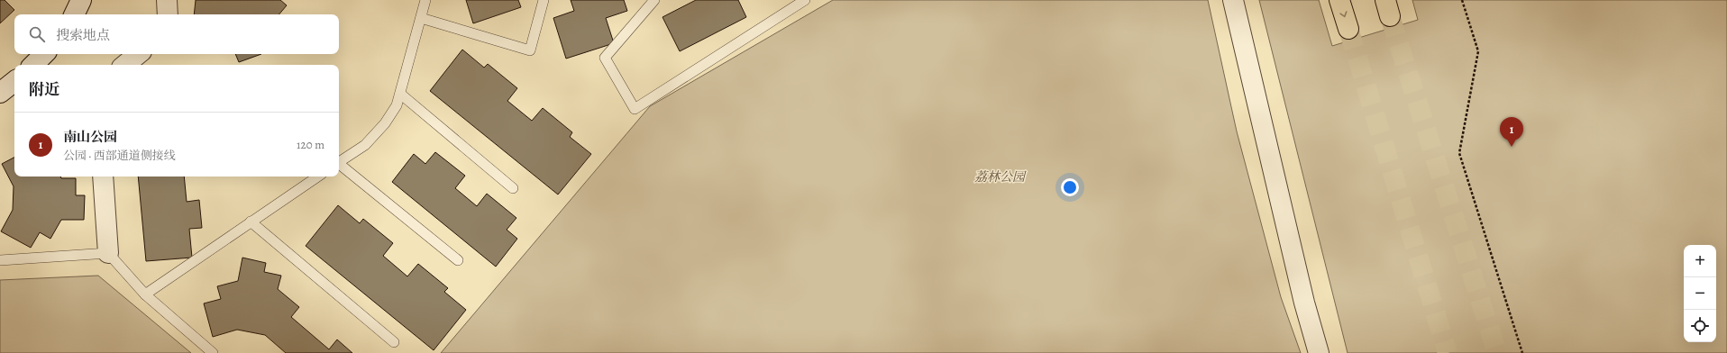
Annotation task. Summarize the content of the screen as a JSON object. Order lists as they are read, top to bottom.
{
  "parks": ["荔林公园"],
  "page": {
    "search": "搜索地点",
    "heading": "附近",
    "list": [
      {
        "mark": "1",
        "name": "南山公园",
        "note": "公园 · 西部通道侧接线",
        "value": "120 m"
      }
    ],
    "pins": "1",
    "map_buttons": ["+", "−"]
  }
}
